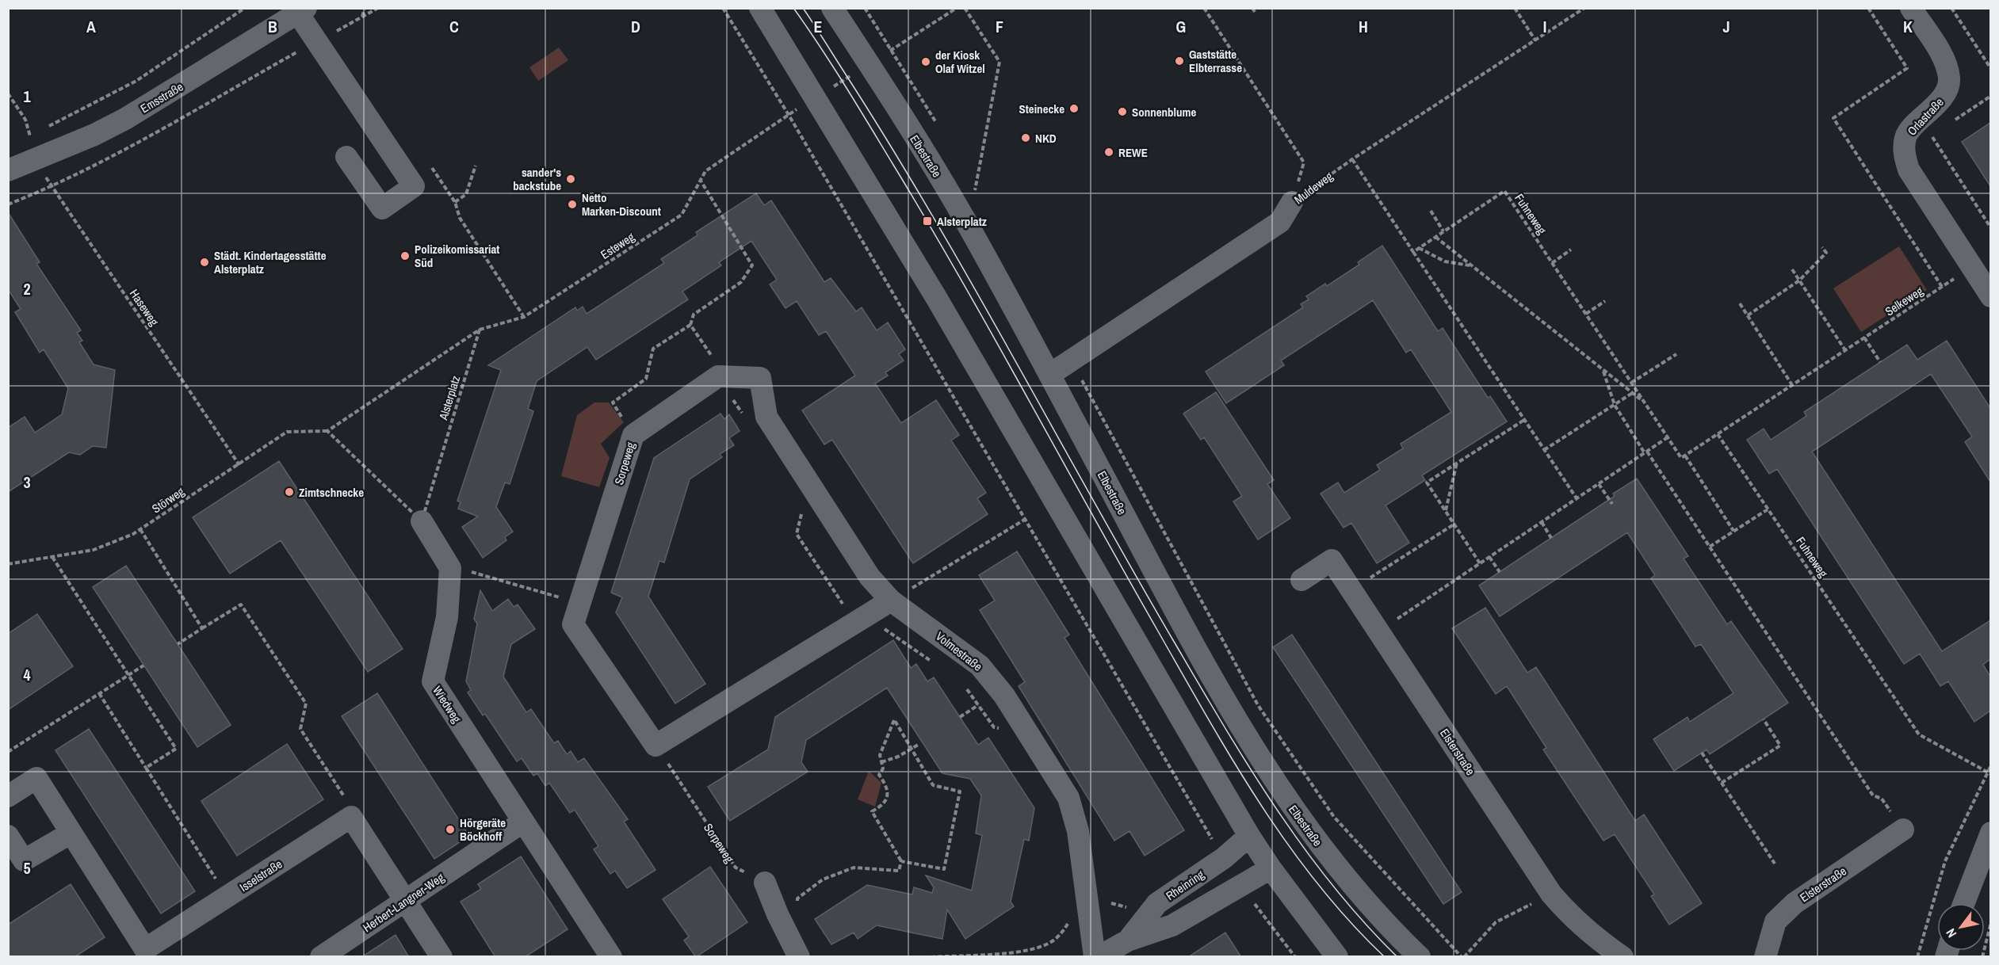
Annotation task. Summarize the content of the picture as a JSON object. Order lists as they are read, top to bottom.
{
  "streets": {
    "street": [
      "Emsstraße",
      "Orlastraße",
      "Elbestraße",
      "Muldeweg",
      "Sorpeweg",
      "Volmestraße",
      "Wiedweg",
      "Elsterstraße",
      "Isselstraße",
      "Rheinring",
      "Herbert-Langner-Weg"
    ],
    "path": [
      "Fuhneweg",
      "Esteweg",
      "Selkeweg",
      "Haseweg",
      "Alsterplatz",
      "Störweg"
    ]
  },
  "crossings": [
    ["Emsstraße", "Haseweg"],
    ["Orlastraße", "Selkeweg"],
    ["Elbestraße", "Muldeweg"],
    ["Elbestraße", "Esteweg"],
    ["Fuhneweg", "Selkeweg"],
    ["Esteweg", "Alsterplatz"],
    ["Haseweg", "Störweg"],
    ["Sorpeweg", "Volmestraße"],
    ["Wiedweg", "Herbert-Langner-Weg"]
  ],
  "places": {
    "other": [
      "Gaststätte Elbterrasse",
      "der Kiosk Olaf Witzel",
      "Steinecke",
      "Sonnenblume",
      "NKD",
      "REWE",
      "sander's backstube",
      "Netto Marken-Discount",
      "Polizeikomissariat Süd",
      "Städt. Kindertagesstätte Alsterplatz",
      "Zimtschnecke",
      "Hörgeräte Böckhoff"
    ],
    "transit": ["Alsterplatz"]
  },
  "north": "bottom left",
  "grid": {
    "columns": [
      "A",
      "B",
      "C",
      "D",
      "E",
      "F",
      "G",
      "H",
      "I",
      "J",
      "K"
    ],
    "rows": [
      "1",
      "2",
      "3",
      "4",
      "5"
    ]
  }
}
